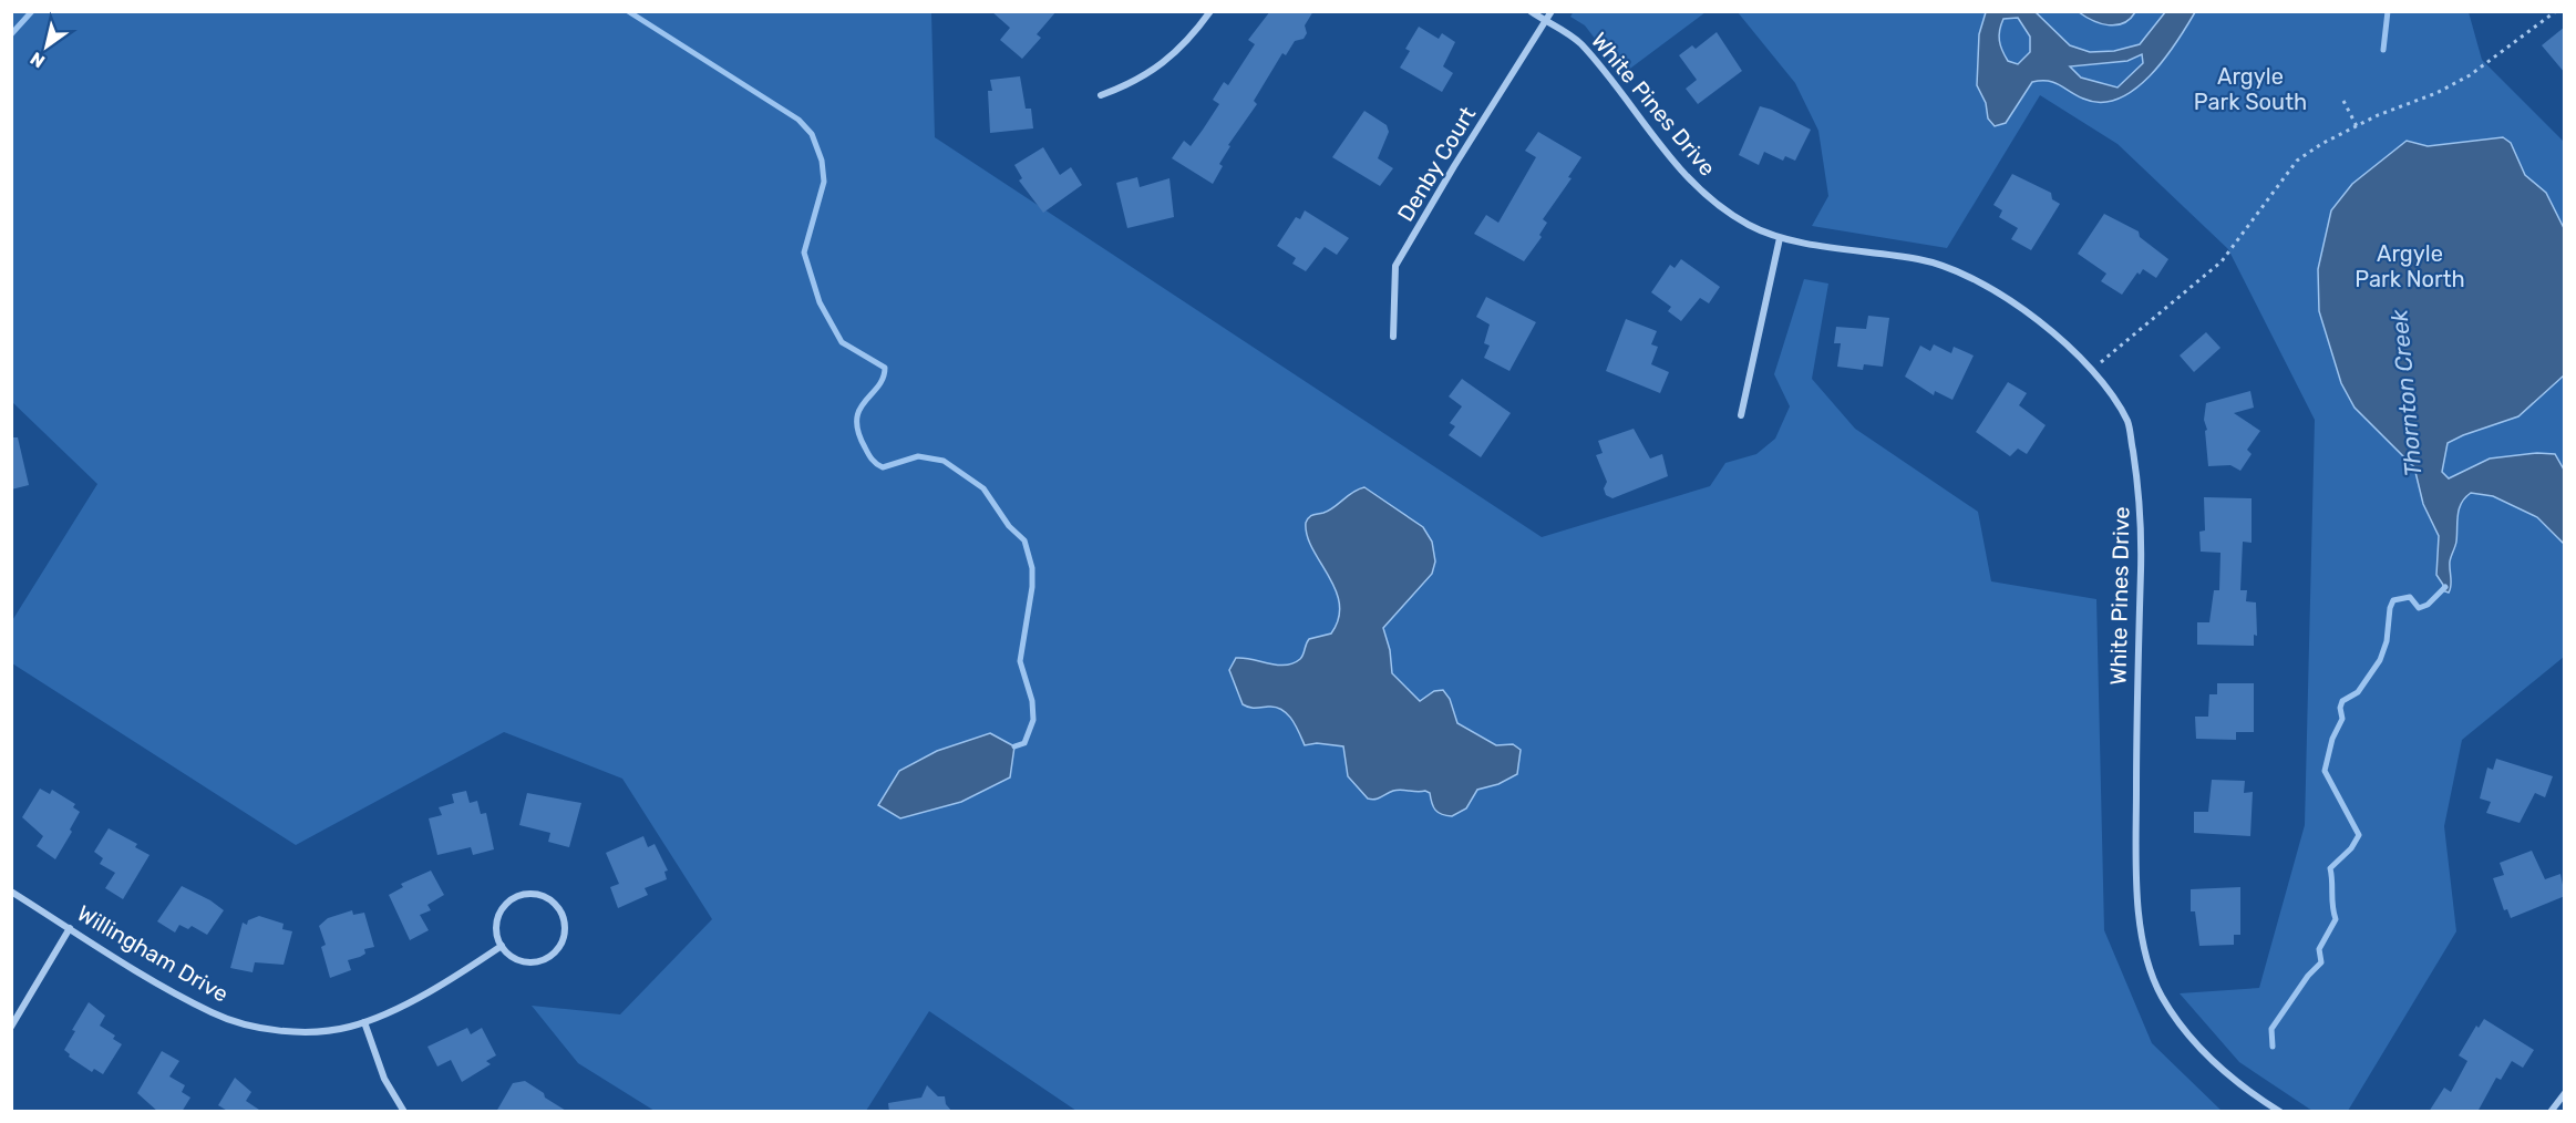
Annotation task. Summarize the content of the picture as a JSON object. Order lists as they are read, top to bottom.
{
  "streets": {
    "street": ["White Pines Drive", "Denby Court", "Willingham Drive"]
  },
  "crossings": [
    ["White Pines Drive", "Denby Court"]
  ],
  "water": ["Thornton Creek"],
  "parks": ["Argyle Park South", "Argyle Park North"],
  "north": "bottom left"
}
